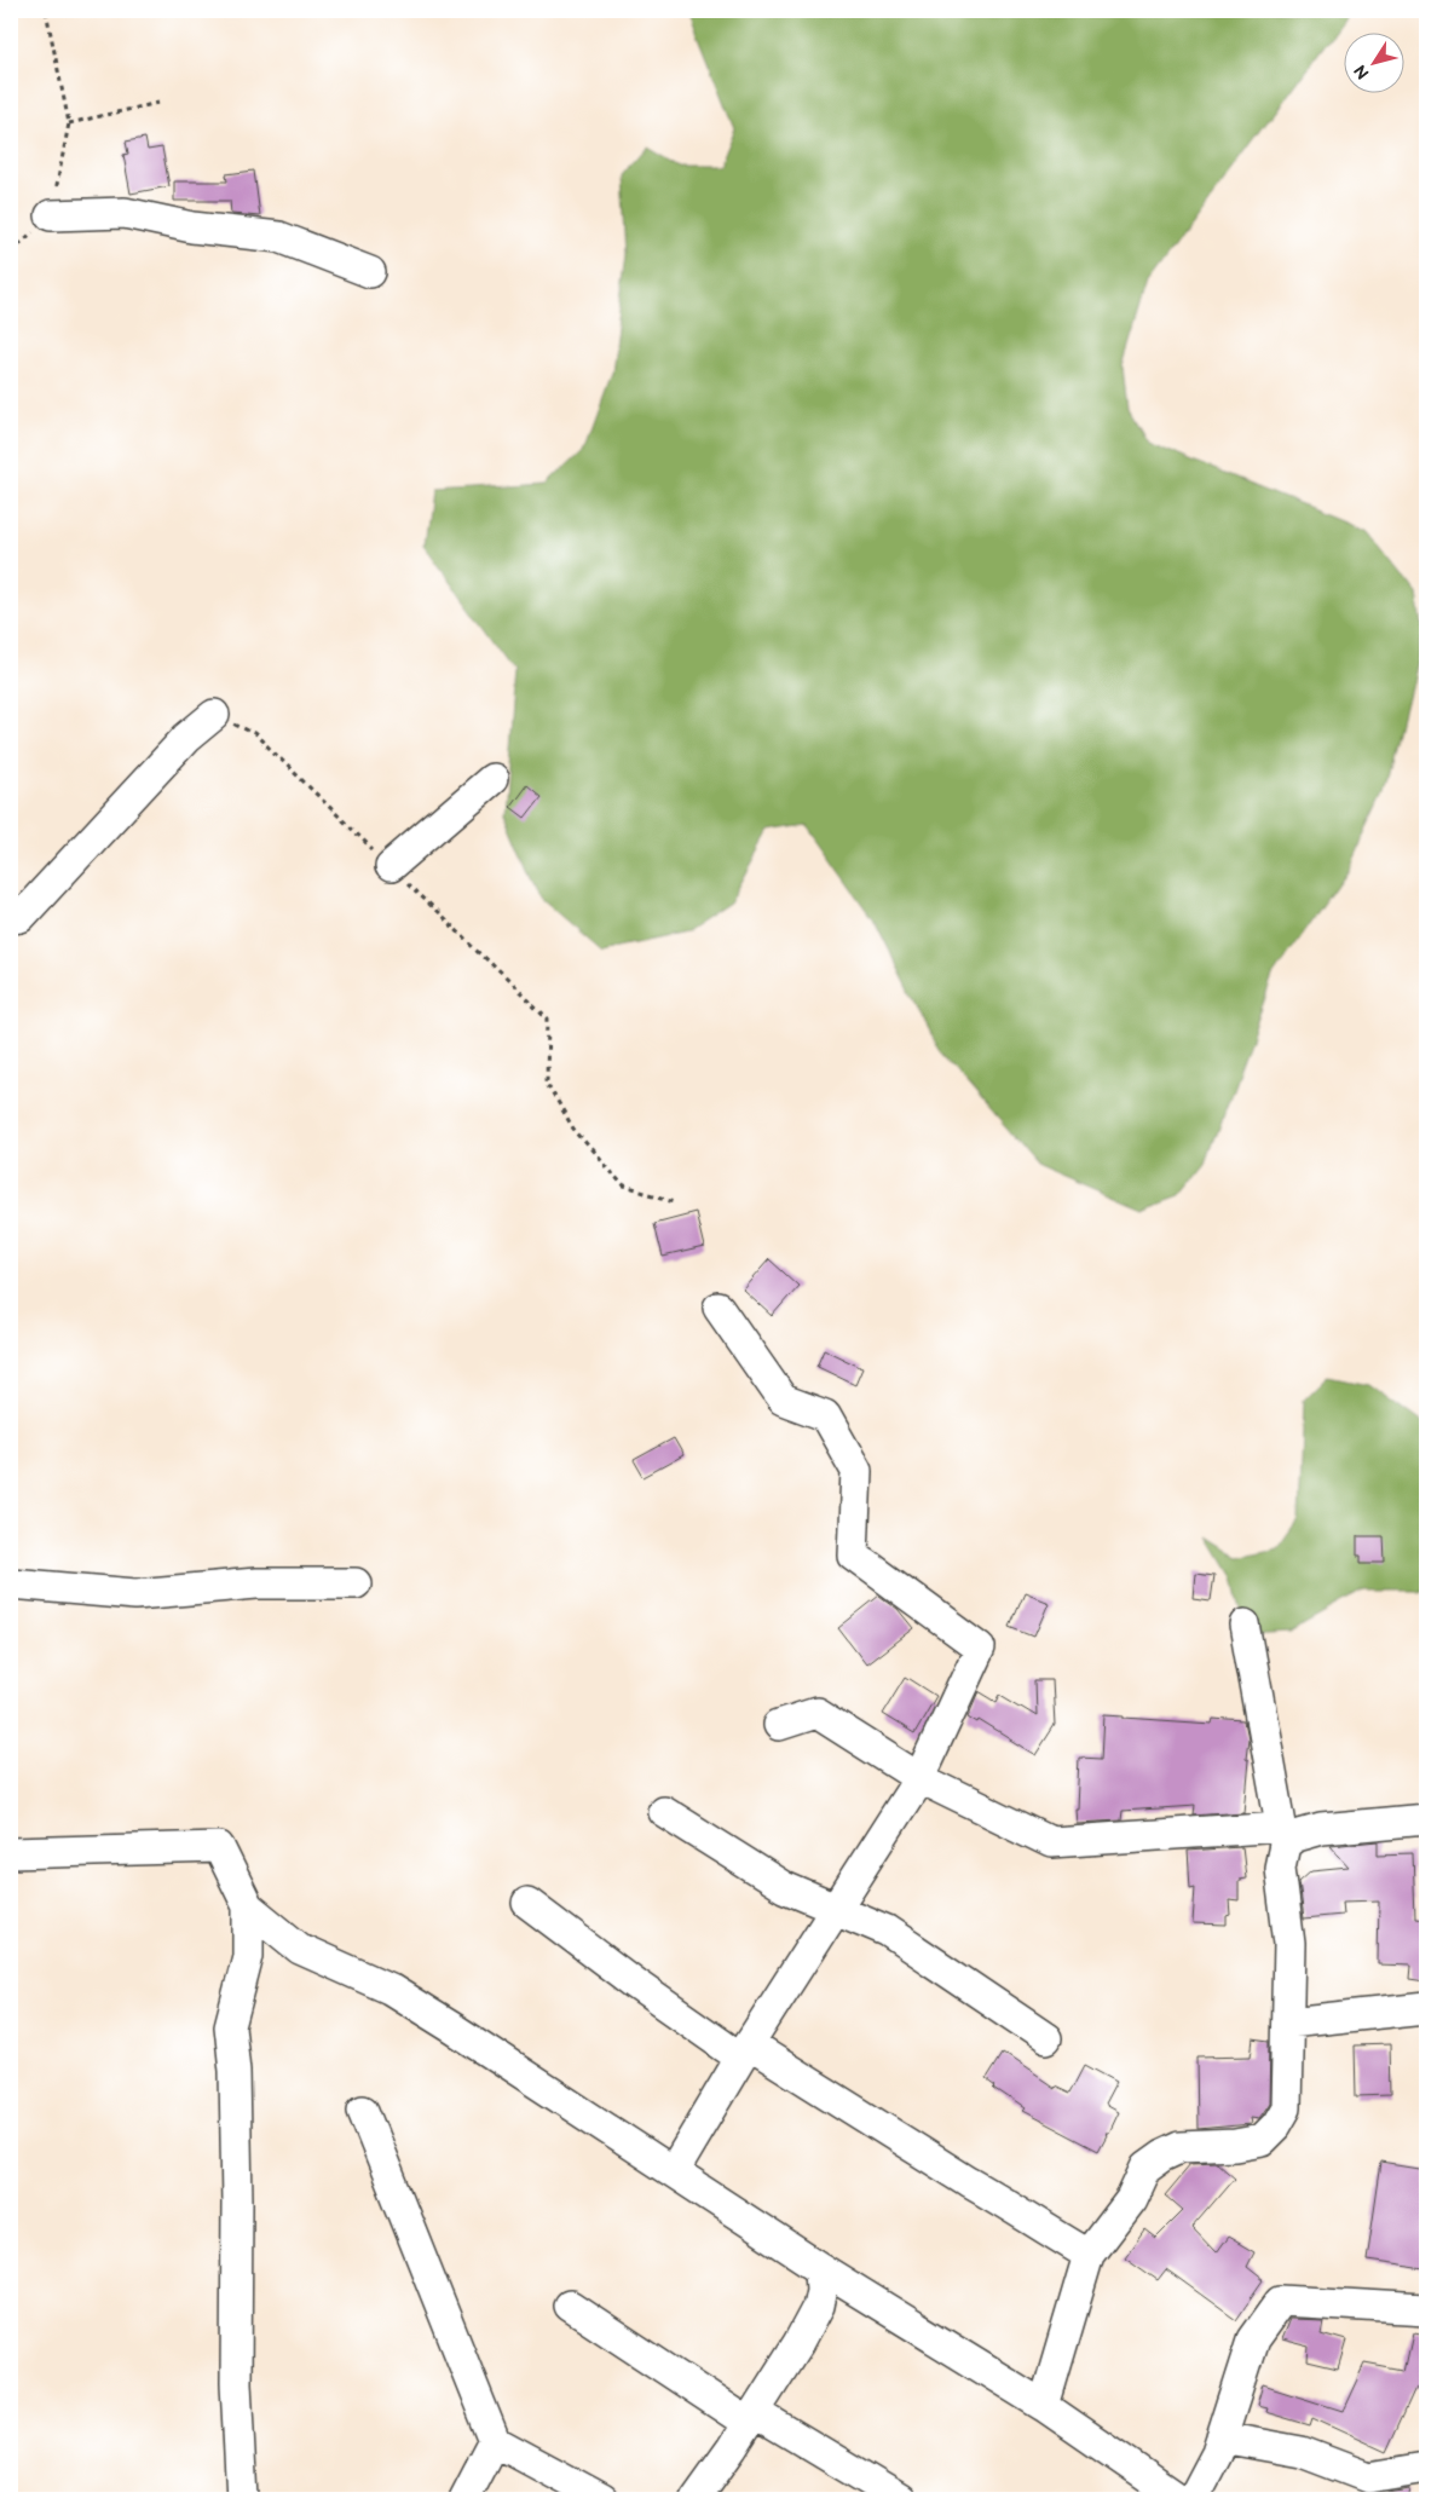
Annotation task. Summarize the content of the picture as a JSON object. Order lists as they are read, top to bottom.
{
  "north": "bottom left"
}
